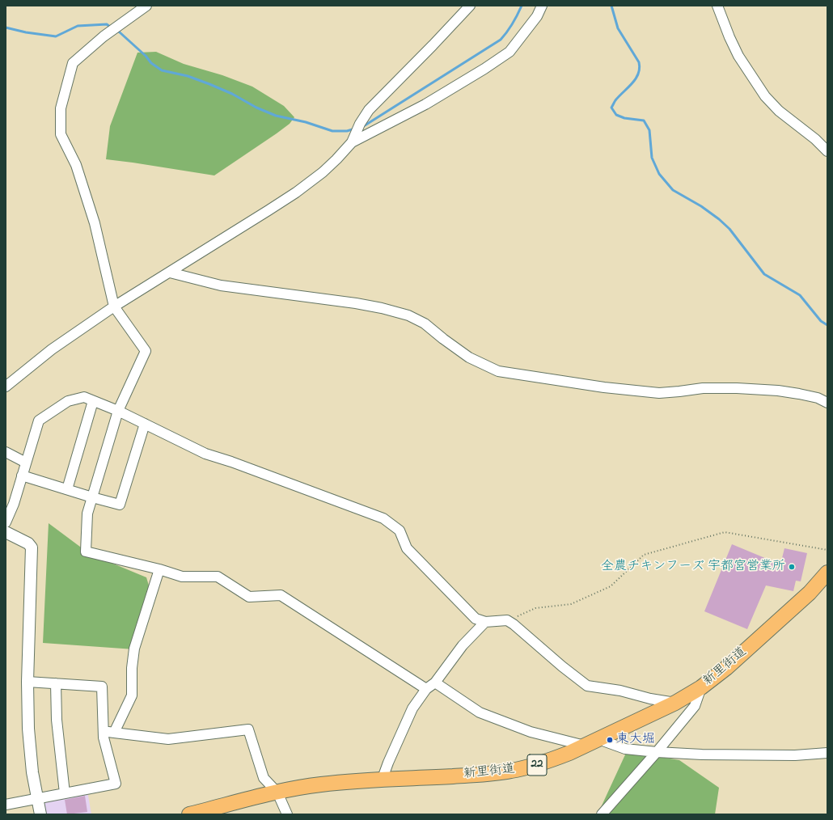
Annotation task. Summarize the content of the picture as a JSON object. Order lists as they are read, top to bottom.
{
  "streets": {
    "main road": ["新里街道", "22"]
  },
  "places": ["全農チキンフーズ 宇都宮営業所", "東大堀"]
}
